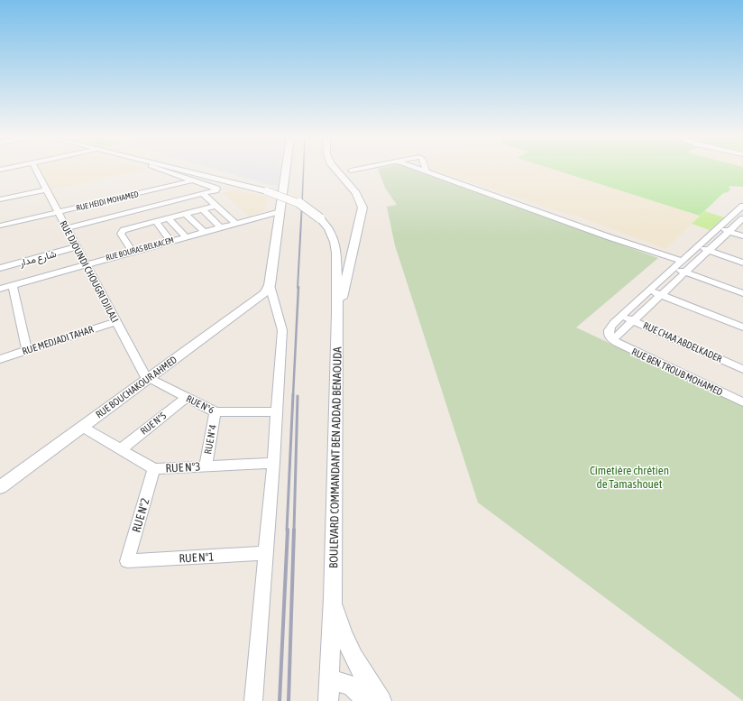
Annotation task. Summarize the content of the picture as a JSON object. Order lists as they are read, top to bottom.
{
  "streets": {
    "street": [
      "RUE HEIDI MOHAMED",
      "RUE BOURAS BELKACEM",
      "شارع مدار",
      "RUE DJOUNDI CHOUGRI DJILALI",
      "RUE MEDJADI TAHAR",
      "RUE CHAA ABDELKADER",
      "RUE BEN TROUB MOHAMED",
      "RUE BOUCHAKOUR AHMED",
      "RUE N°6",
      "RUE N°5",
      "RUE N°4",
      "BOULEVARD COMMANDANT BEN ADDAD BENAOUDA",
      "RUE N°3",
      "RUE N°2",
      "RUE N°1"
    ]
  },
  "crossings": [
    ["RUE HEIDI MOHAMED", "RUE DJOUNDI CHOUGRI DJILALI"],
    ["RUE BOURAS BELKACEM", "RUE DJOUNDI CHOUGRI DJILALI"],
    ["شارع مدار", "RUE DJOUNDI CHOUGRI DJILALI"],
    ["RUE DJOUNDI CHOUGRI DJILALI", "RUE MEDJADI TAHAR"],
    ["RUE DJOUNDI CHOUGRI DJILALI", "RUE BOUCHAKOUR AHMED"],
    ["RUE DJOUNDI CHOUGRI DJILALI", "RUE N°6"],
    ["RUE BOUCHAKOUR AHMED", "RUE N°6"],
    ["RUE BOUCHAKOUR AHMED", "RUE N°3"],
    ["RUE N°6", "RUE N°5"],
    ["RUE N°6", "RUE N°4"],
    ["RUE N°5", "RUE N°3"],
    ["RUE N°4", "RUE N°3"],
    ["RUE N°3", "RUE N°2"],
    ["RUE N°2", "RUE N°1"]
  ],
  "parks": ["Cimetière chrétien de Tamashouet"]
}
